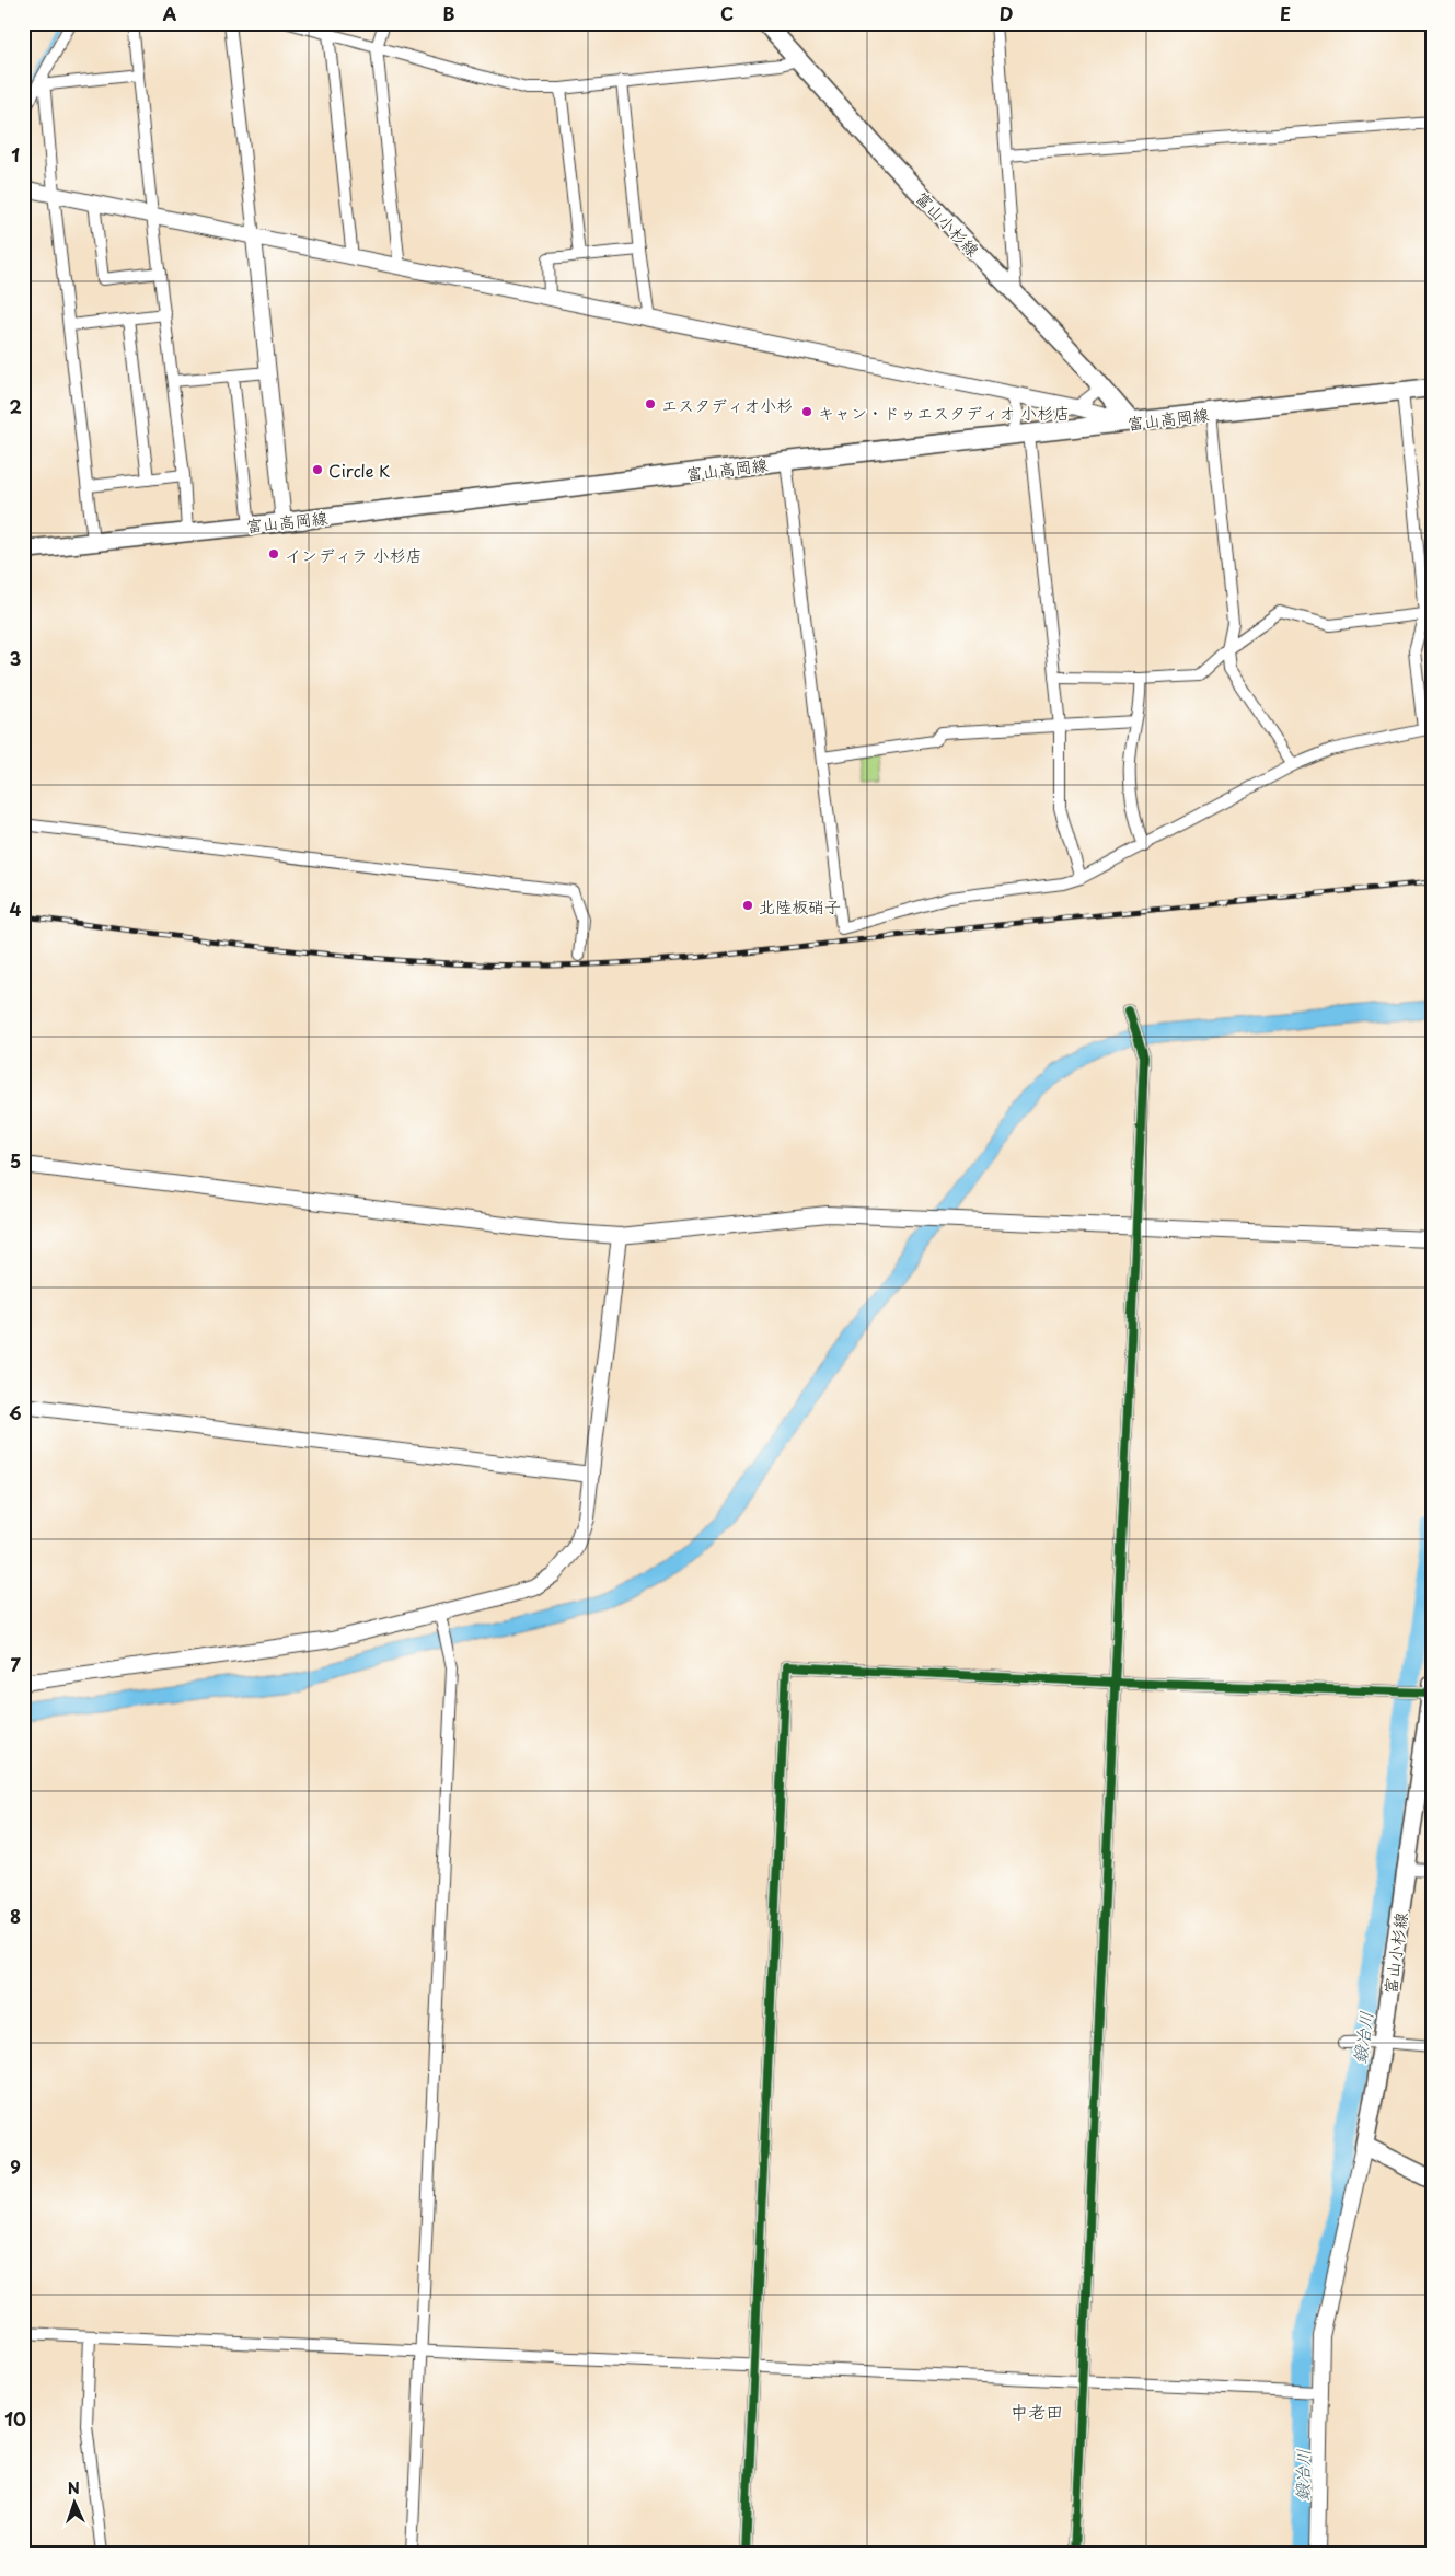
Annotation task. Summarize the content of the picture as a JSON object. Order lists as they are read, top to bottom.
{
  "streets": {
    "main road": ["富山小杉線", "富山高岡線"]
  },
  "crossings": [
    ["富山小杉線", "富山高岡線"]
  ],
  "districts": ["中老田"],
  "water": ["鍛冶川"],
  "places": [
    "エスタディオ小杉",
    "キャン・ドゥエスタディオ 小杉店",
    "Circle K",
    "インディラ 小杉店",
    "北陸板硝子"
  ],
  "north": "top",
  "grid": {
    "columns": [
      "A",
      "B",
      "C",
      "D",
      "E"
    ],
    "rows": [
      "1",
      "2",
      "3",
      "4",
      "5",
      "6",
      "7",
      "8",
      "9",
      "10"
    ]
  }
}
